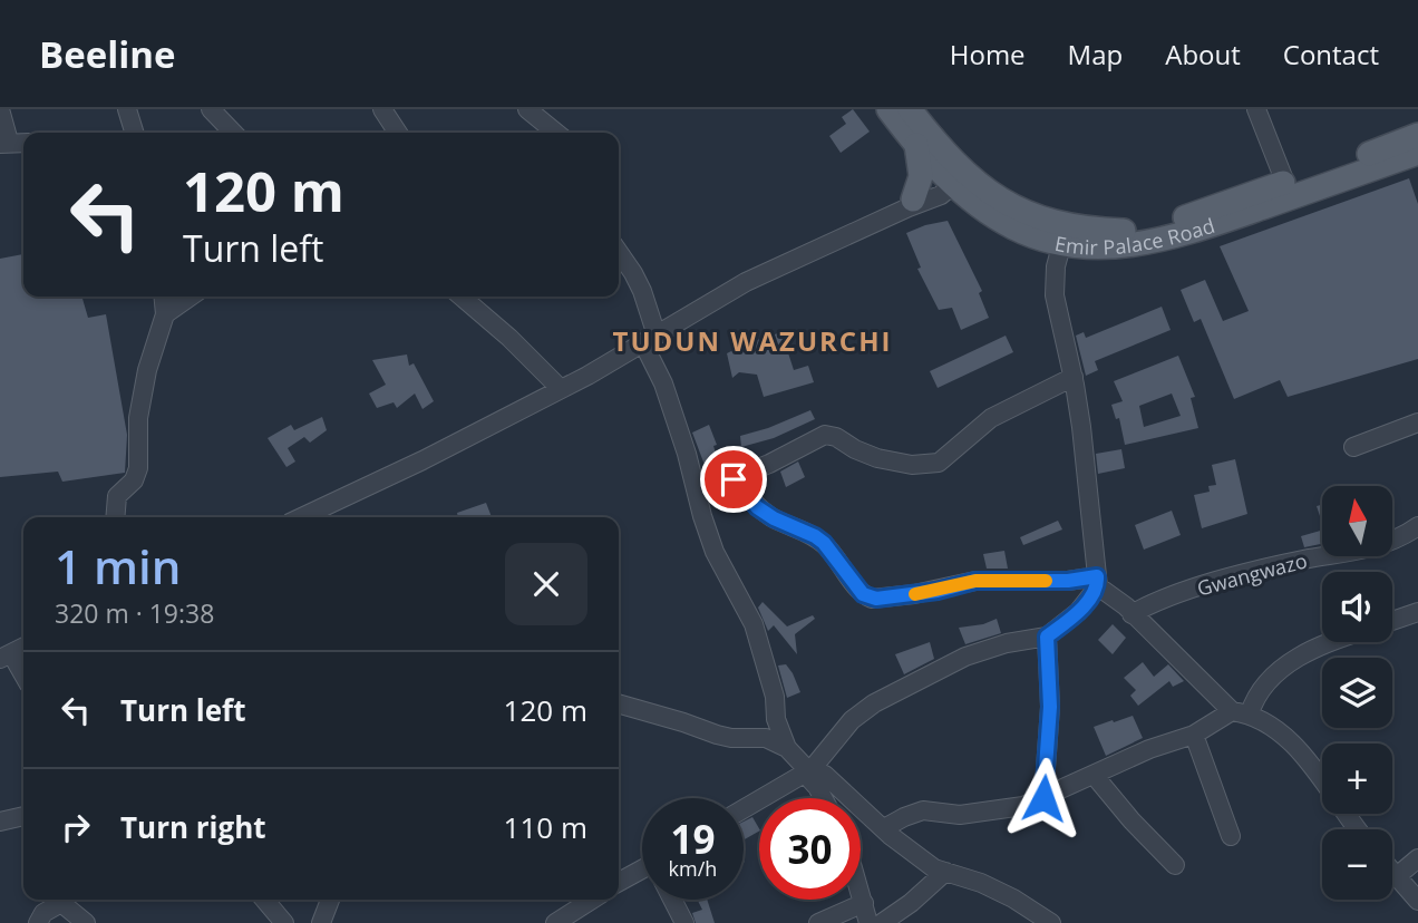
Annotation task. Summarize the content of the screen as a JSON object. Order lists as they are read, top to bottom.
{
  "streets": {
    "main road": ["Emir Palace Road"],
    "street": ["Gwangwazo"]
  },
  "districts": ["TUDUN WAZURCHI"],
  "north": "top",
  "page": {
    "header": "Beeline",
    "nav": [
      "Home",
      "Map",
      "About",
      "Contact"
    ],
    "turn": ["120 m", "Turn left"],
    "map_buttons": ["+", "−"],
    "heading": ["1 min", "320 m · 19:38"],
    "list": [
      {
        "name": "Turn left",
        "value": "120 m"
      },
      {
        "name": "Turn right",
        "value": "110 m"
      }
    ],
    "speed": "19 km/h",
    "limit": "30"
  }
}
